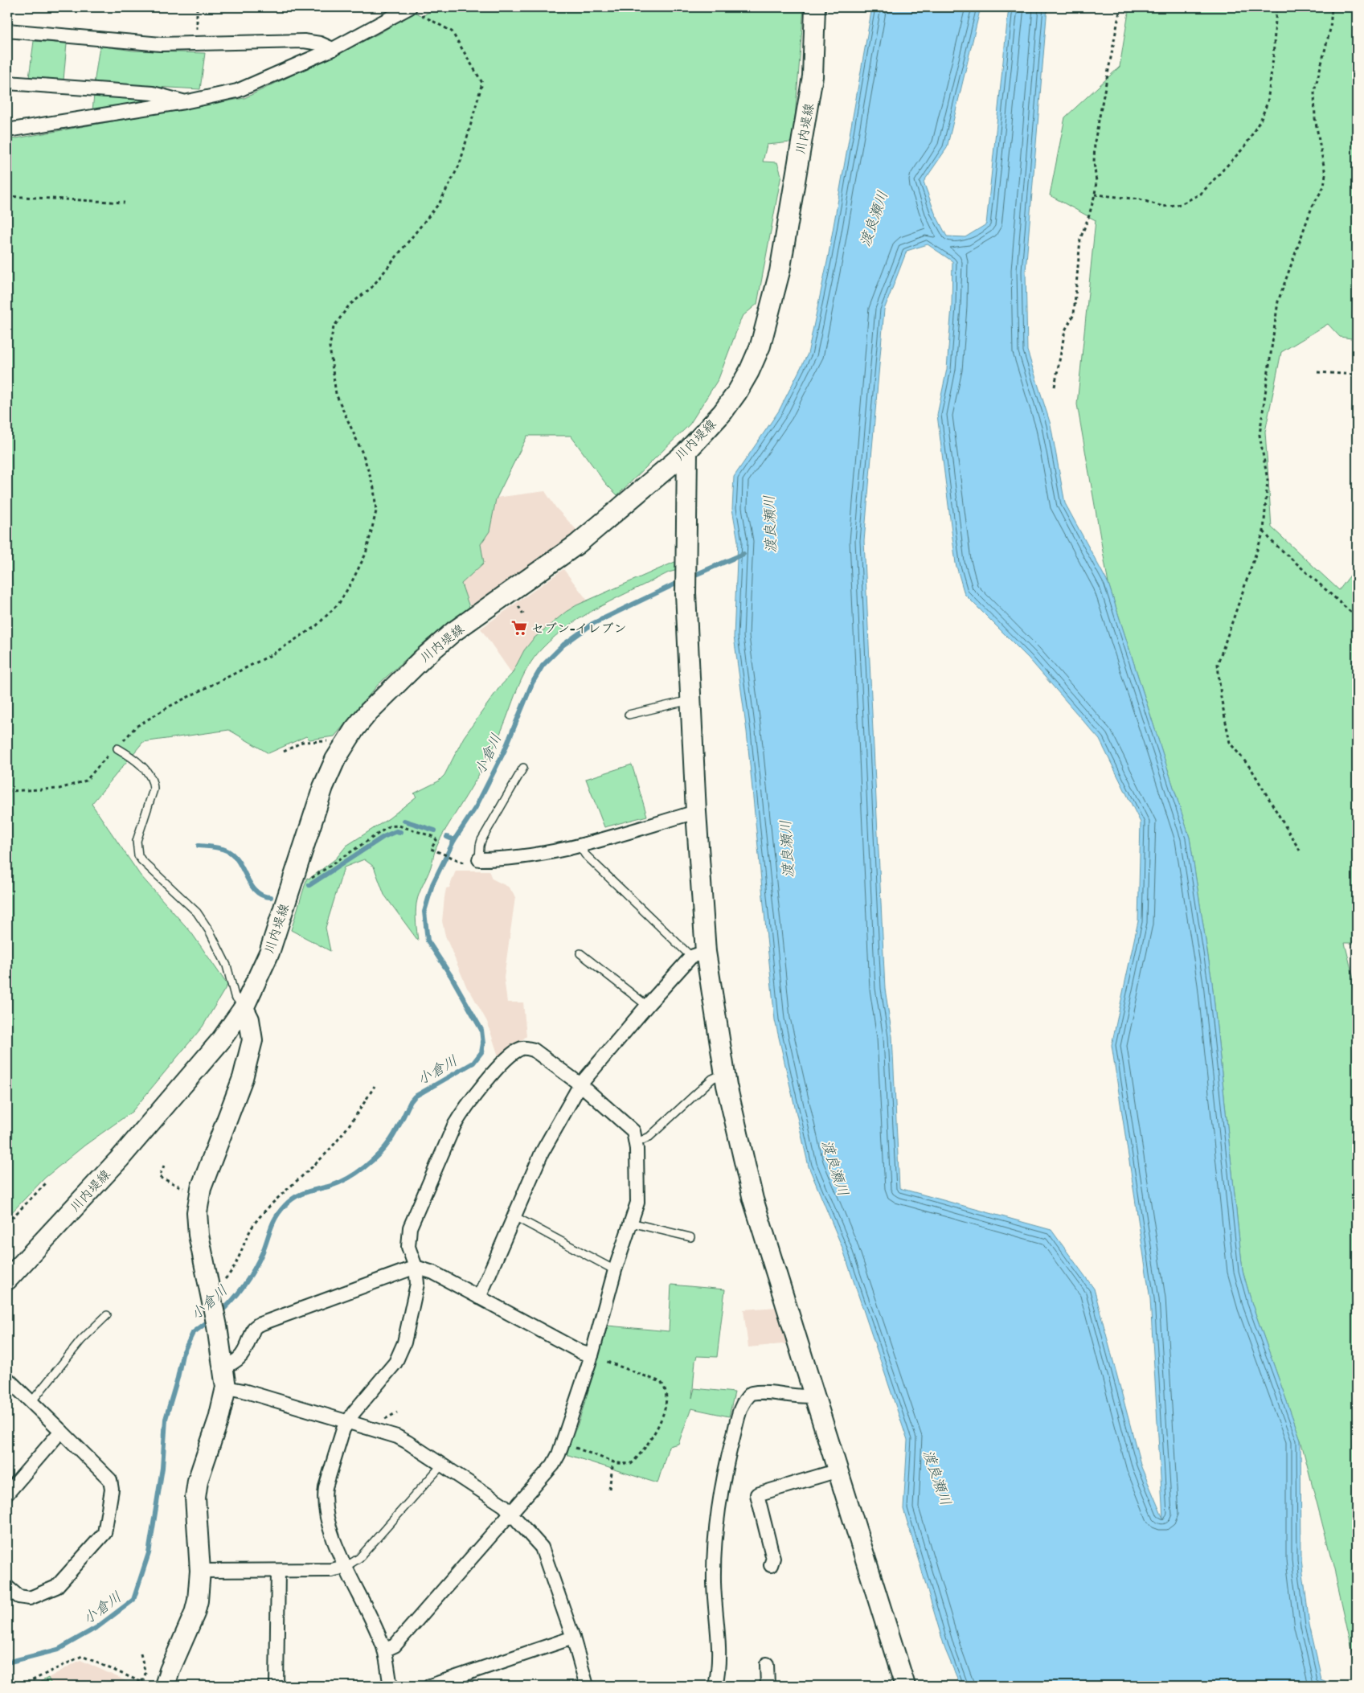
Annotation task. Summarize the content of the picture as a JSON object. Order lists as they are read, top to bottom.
{
  "streets": {
    "street": ["川内堤線"]
  },
  "water": ["渡良瀬川", "小倉川"],
  "places": {
    "supermarket": ["セブン-イレブン"]
  }
}
